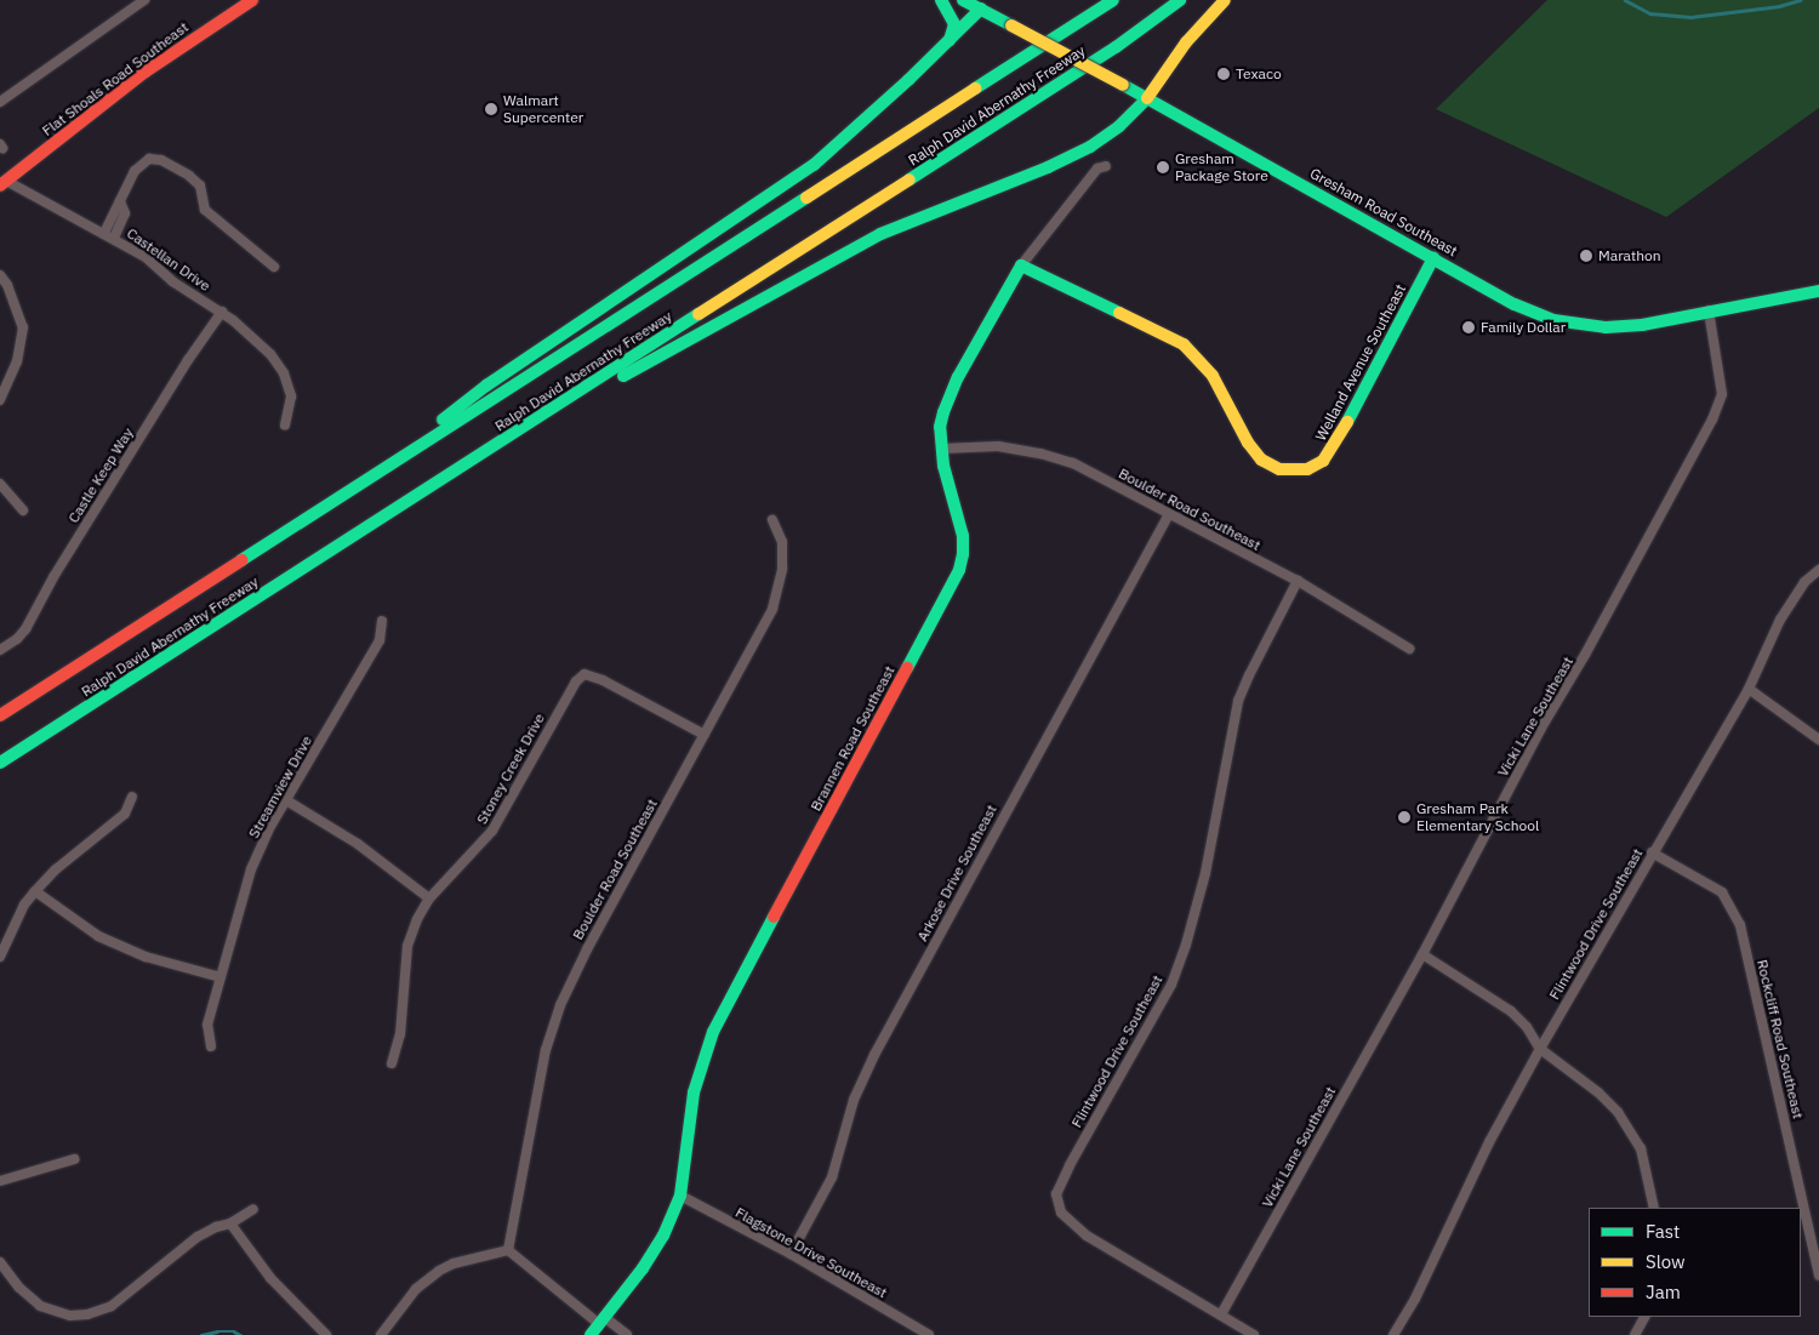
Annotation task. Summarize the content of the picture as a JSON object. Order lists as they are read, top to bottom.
{
  "streets": {
    "main road": [
      "Flat Shoals Road Southeast",
      "Ralph David Abernathy Freeway",
      "Gresham Road Southeast",
      "Welland Avenue Southeast",
      "Brannen Road Southeast"
    ],
    "street": [
      "Castellan Drive",
      "Castle Keep Way",
      "Boulder Road Southeast",
      "Vicki Lane Southeast",
      "Stoney Creek Drive",
      "Streamview Drive",
      "Arkose Drive Southeast",
      "Flintwood Drive Southeast",
      "Rockcliff Road Southeast",
      "Flagstone Drive Southeast"
    ]
  },
  "crossings": [
    ["Flat Shoals Road Southeast", "Castellan Drive"],
    ["Gresham Road Southeast", "Welland Avenue Southeast"],
    ["Gresham Road Southeast", "Vicki Lane Southeast"],
    ["Castellan Drive", "Castle Keep Way"],
    ["Welland Avenue Southeast", "Brannen Road Southeast"],
    ["Boulder Road Southeast", "Brannen Road Southeast"],
    ["Boulder Road Southeast", "Stoney Creek Drive"],
    ["Boulder Road Southeast", "Arkose Drive Southeast"],
    ["Boulder Road Southeast", "Flintwood Drive Southeast"],
    ["Vicki Lane Southeast", "Flintwood Drive Southeast"],
    ["Brannen Road Southeast", "Flagstone Drive Southeast"],
    ["Arkose Drive Southeast", "Flagstone Drive Southeast"],
    ["Flintwood Drive Southeast", "Rockcliff Road Southeast"]
  ],
  "places": [
    "Texaco",
    "Walmart Supercenter",
    "Gresham Package Store",
    "Marathon",
    "Family Dollar",
    "Gresham Park Elementary School"
  ],
  "legend": ["Fast", "Slow", "Jam"]
}
